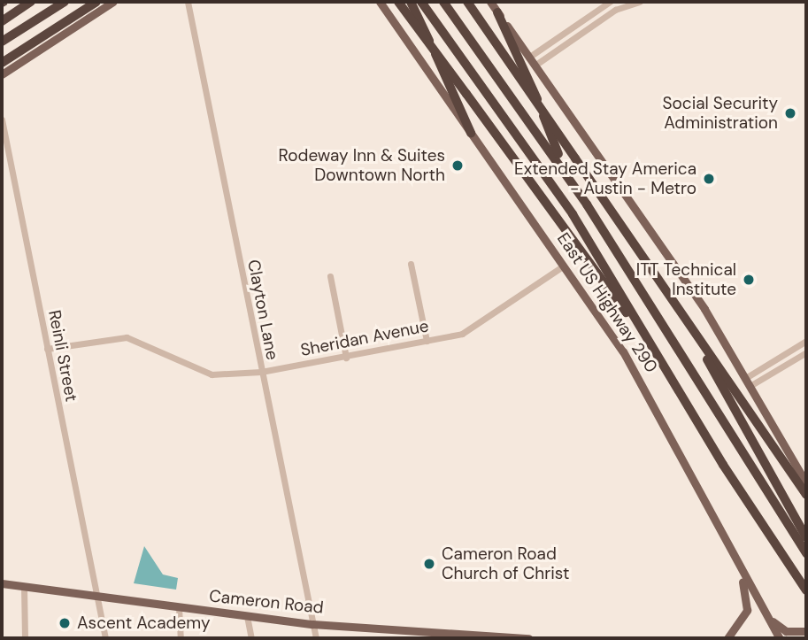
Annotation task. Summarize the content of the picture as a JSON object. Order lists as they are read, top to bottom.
{
  "streets": {
    "main road": ["East US Highway 290", "Cameron Road"],
    "street": ["Clayton Lane", "Sheridan Avenue", "Reinli Street"]
  },
  "crossings": [
    ["East US Highway 290", "Sheridan Avenue"],
    ["Clayton Lane", "Sheridan Avenue"],
    ["Clayton Lane", "Cameron Road"],
    ["Sheridan Avenue", "Reinli Street"],
    ["Reinli Street", "Cameron Road"]
  ],
  "places": [
    "Social Security Administration",
    "Rodeway Inn & Suites Downtown North",
    "Extended Stay America - Austin - Metro",
    "ITT Technical Institute",
    "Cameron Road Church of Christ",
    "Ascent Academy"
  ]
}
